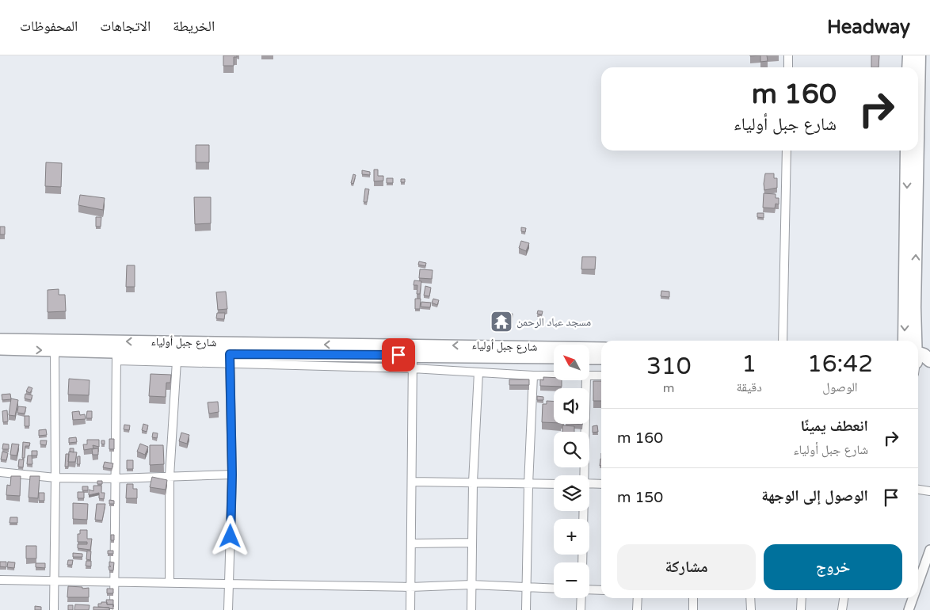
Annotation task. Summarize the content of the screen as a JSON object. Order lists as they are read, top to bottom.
{
  "streets": {
    "main road": ["شارع جبل أولياء"]
  },
  "places": {
    "temple": ["مسجد عباد الرحمن"]
  },
  "north": "top left",
  "page": {
    "header": "Headway",
    "nav": ["الخريطة", "الاتجاهات", "المحفوظات"],
    "turn": ["160 m", "شارع جبل أولياء"],
    "eta": [
      "16:42",
      "الوصول",
      "1",
      "دقيقة",
      "310",
      "m"
    ],
    "map_buttons": ["+", "−"],
    "list": [
      {
        "name": "انعطف يمينًا",
        "note": "شارع جبل أولياء",
        "value": "160 m"
      },
      {
        "name": "الوصول إلى الوجهة",
        "value": "150 m"
      }
    ],
    "buttons": ["خروج", "مشاركة"]
  }
}
